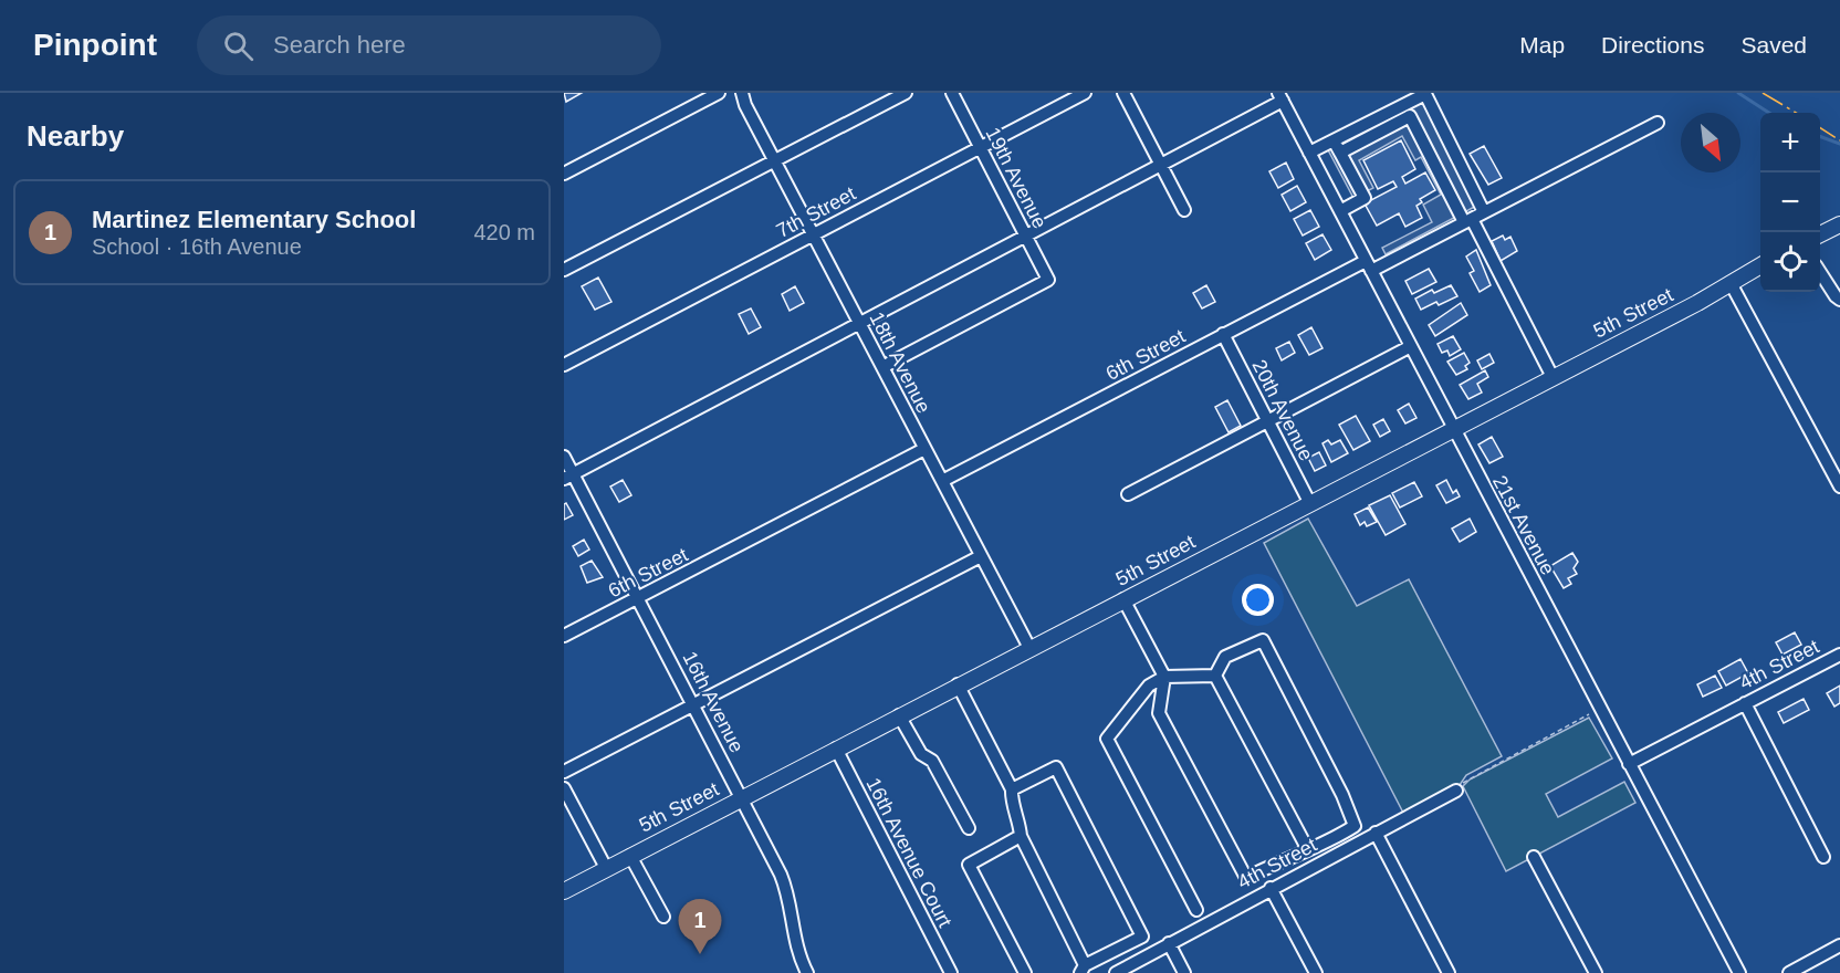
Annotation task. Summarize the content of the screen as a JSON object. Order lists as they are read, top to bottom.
{
  "streets": {
    "main road": ["5th Street"],
    "street": [
      "19th Avenue",
      "7th Street",
      "6th Street",
      "18th Avenue",
      "20th Avenue",
      "21st Avenue",
      "4th Street",
      "16th Avenue",
      "16th Avenue Court"
    ]
  },
  "crossings": [
    ["19th Avenue", "7th Street"],
    ["19th Avenue", "18th Avenue"],
    ["7th Street", "18th Avenue"],
    ["5th Street", "18th Avenue"],
    ["5th Street", "20th Avenue"],
    ["5th Street", "21st Avenue"],
    ["5th Street", "16th Avenue"],
    ["5th Street", "16th Avenue Court"],
    ["6th Street", "18th Avenue"],
    ["6th Street", "20th Avenue"],
    ["6th Street", "21st Avenue"],
    ["6th Street", "16th Avenue"],
    ["21st Avenue", "4th Street"]
  ],
  "north": "bottom right",
  "page": {
    "header": "Pinpoint",
    "search": "Search here",
    "nav": ["Map", "Directions", "Saved"],
    "heading": "Nearby",
    "map_buttons": ["+", "−"],
    "list": [
      {
        "mark": "1",
        "name": "Martinez Elementary School",
        "note": "School · 16th Avenue",
        "value": "420 m"
      }
    ],
    "pins": "1"
  }
}
